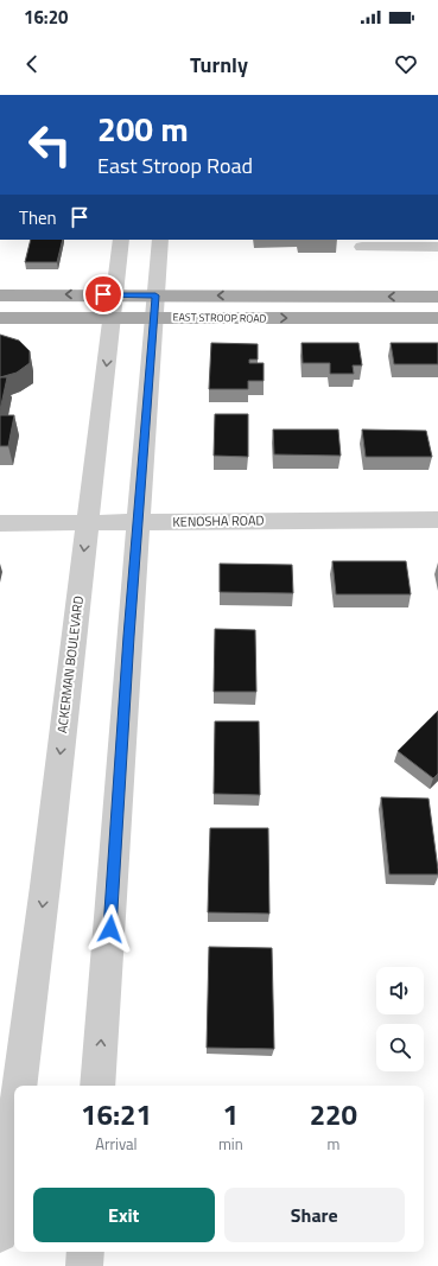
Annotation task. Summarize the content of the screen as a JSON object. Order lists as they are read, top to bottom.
{
  "streets": {
    "main road": ["EAST STROOP ROAD"],
    "street": ["KENOSHA ROAD", "ACKERMAN BOULEVARD"]
  },
  "crossings": [
    ["EAST STROOP ROAD", "ACKERMAN BOULEVARD"],
    ["KENOSHA ROAD", "ACKERMAN BOULEVARD"]
  ],
  "page": {
    "status": "16:20",
    "header": "Turnly",
    "turn": ["200 m", "East Stroop Road"],
    "then": "Then",
    "eta": [
      "16:21",
      "Arrival",
      "1",
      "min",
      "220",
      "m"
    ],
    "buttons": ["Exit", "Share"]
  }
}
